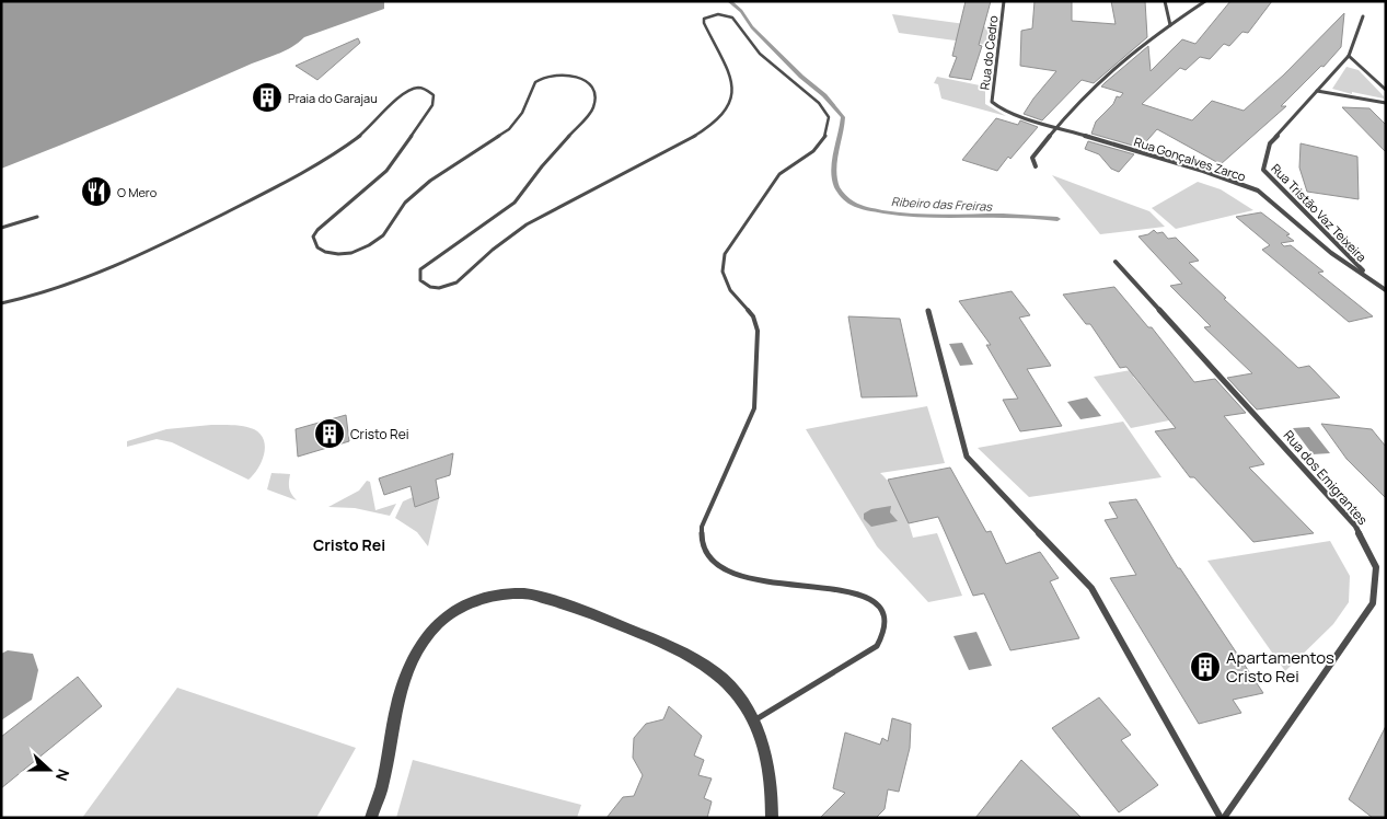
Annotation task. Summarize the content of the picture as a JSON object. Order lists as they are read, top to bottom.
{
  "streets": {
    "street": [
      "Rua do Cedro",
      "Rua Gonçalves Zarco",
      "Rua Tristão Vaz Teixeira",
      "Rua dos Emigrantes"
    ]
  },
  "crossings": [
    ["Rua do Cedro", "Rua Gonçalves Zarco"],
    ["Rua Gonçalves Zarco", "Rua Tristão Vaz Teixeira"]
  ],
  "districts": ["Cristo Rei"],
  "water": ["Ribeiro das Freiras"],
  "places": {
    "building": ["Praia do Garajau", "Cristo Rei", "Apartamentos Cristo Rei"],
    "restaurant": ["O Mero"]
  },
  "north": "right"
}
